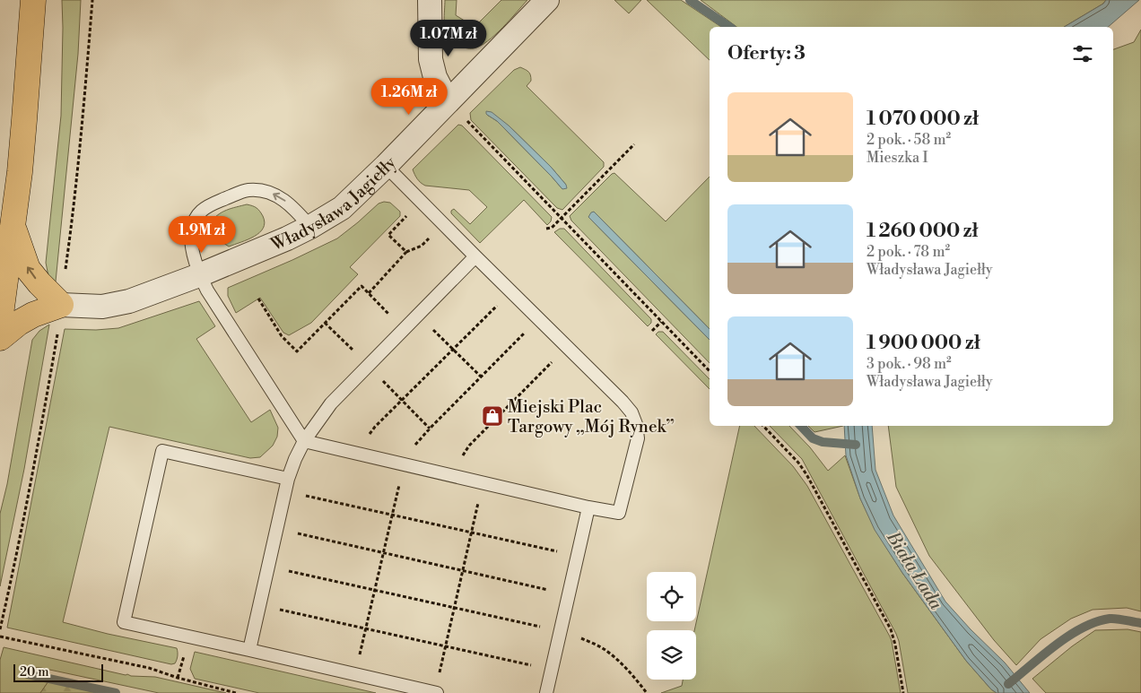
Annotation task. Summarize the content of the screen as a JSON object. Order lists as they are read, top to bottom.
{
  "streets": {
    "street": ["Władysława Jagiełły"]
  },
  "water": ["Biała Łada"],
  "places": {
    "shop": ["Miejski Plac Targowy „Mój Rynek”"]
  },
  "scale_bar": "20 m",
  "page": {
    "price": ["1.07M zł", "1.26M zł", "1.9M zł"],
    "heading": "Oferty: 3",
    "list": [
      {
        "name": "1 070 000 zł",
        "note": "2 pok. · 58 m² · Mieszka I"
      },
      {
        "name": "1 260 000 zł",
        "note": "2 pok. · 78 m² · Władysława Jagiełły"
      },
      {
        "name": "1 900 000 zł",
        "note": "3 pok. · 98 m² · Władysława Jagiełły"
      }
    ],
    "scale": "20 m"
  }
}
